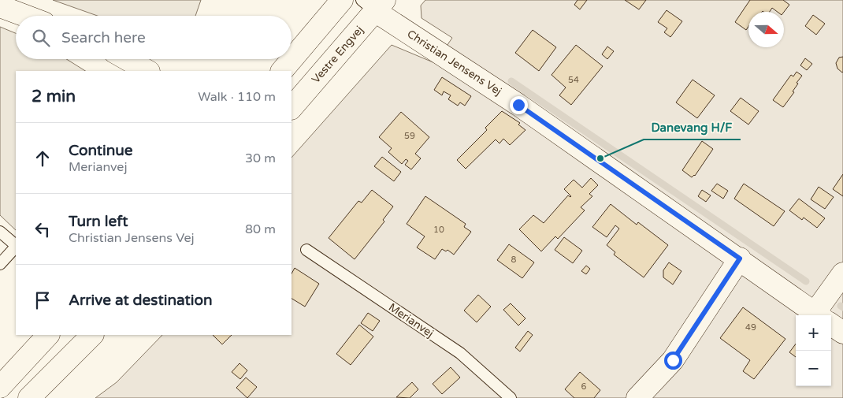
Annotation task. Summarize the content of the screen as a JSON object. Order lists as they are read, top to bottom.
{
  "streets": {
    "street": ["Vestre Engvej", "Christian Jensens Vej"],
    "lane": ["Merianvej"]
  },
  "crossings": [
    ["Vestre Engvej", "Christian Jensens Vej"]
  ],
  "places": ["Danevang H/F"],
  "house_numbers": [
    "54",
    "59",
    "10",
    "8",
    "49",
    "6"
  ],
  "north": "right",
  "page": {
    "search": "Search here",
    "heading": ["2 min", "Walk · 110 m"],
    "list": [
      ["Continue", "Merianvej", "30 m"],
      ["Turn left", "Christian Jensens Vej", "80 m"],
      "Arrive at destination"
    ],
    "map_buttons": ["+", "−"]
  }
}
